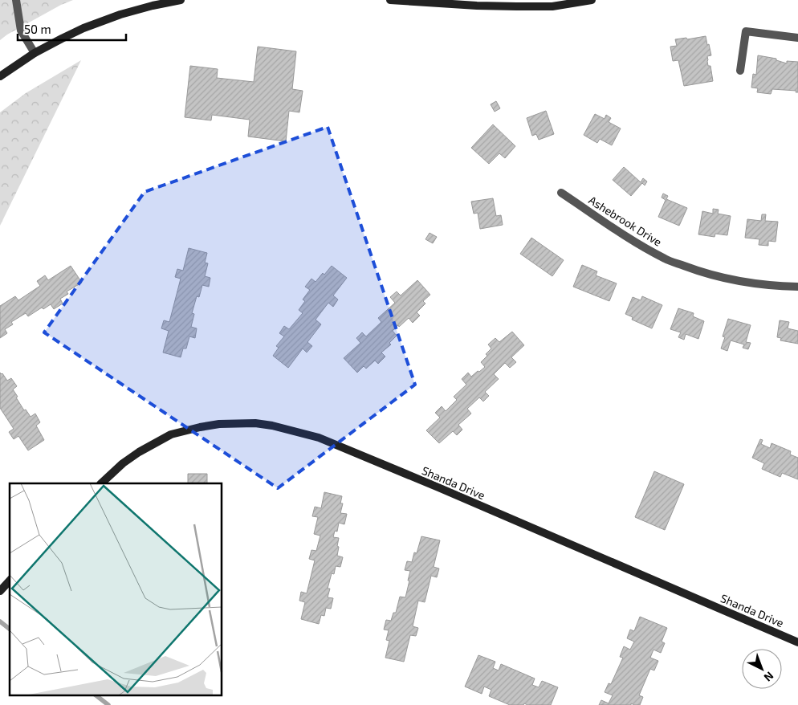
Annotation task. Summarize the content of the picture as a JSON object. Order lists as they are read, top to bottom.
{
  "streets": {
    "street": ["Ashebrook Drive", "Shanda Drive"]
  },
  "scale_bar": "50 m",
  "north": "bottom right"
}
